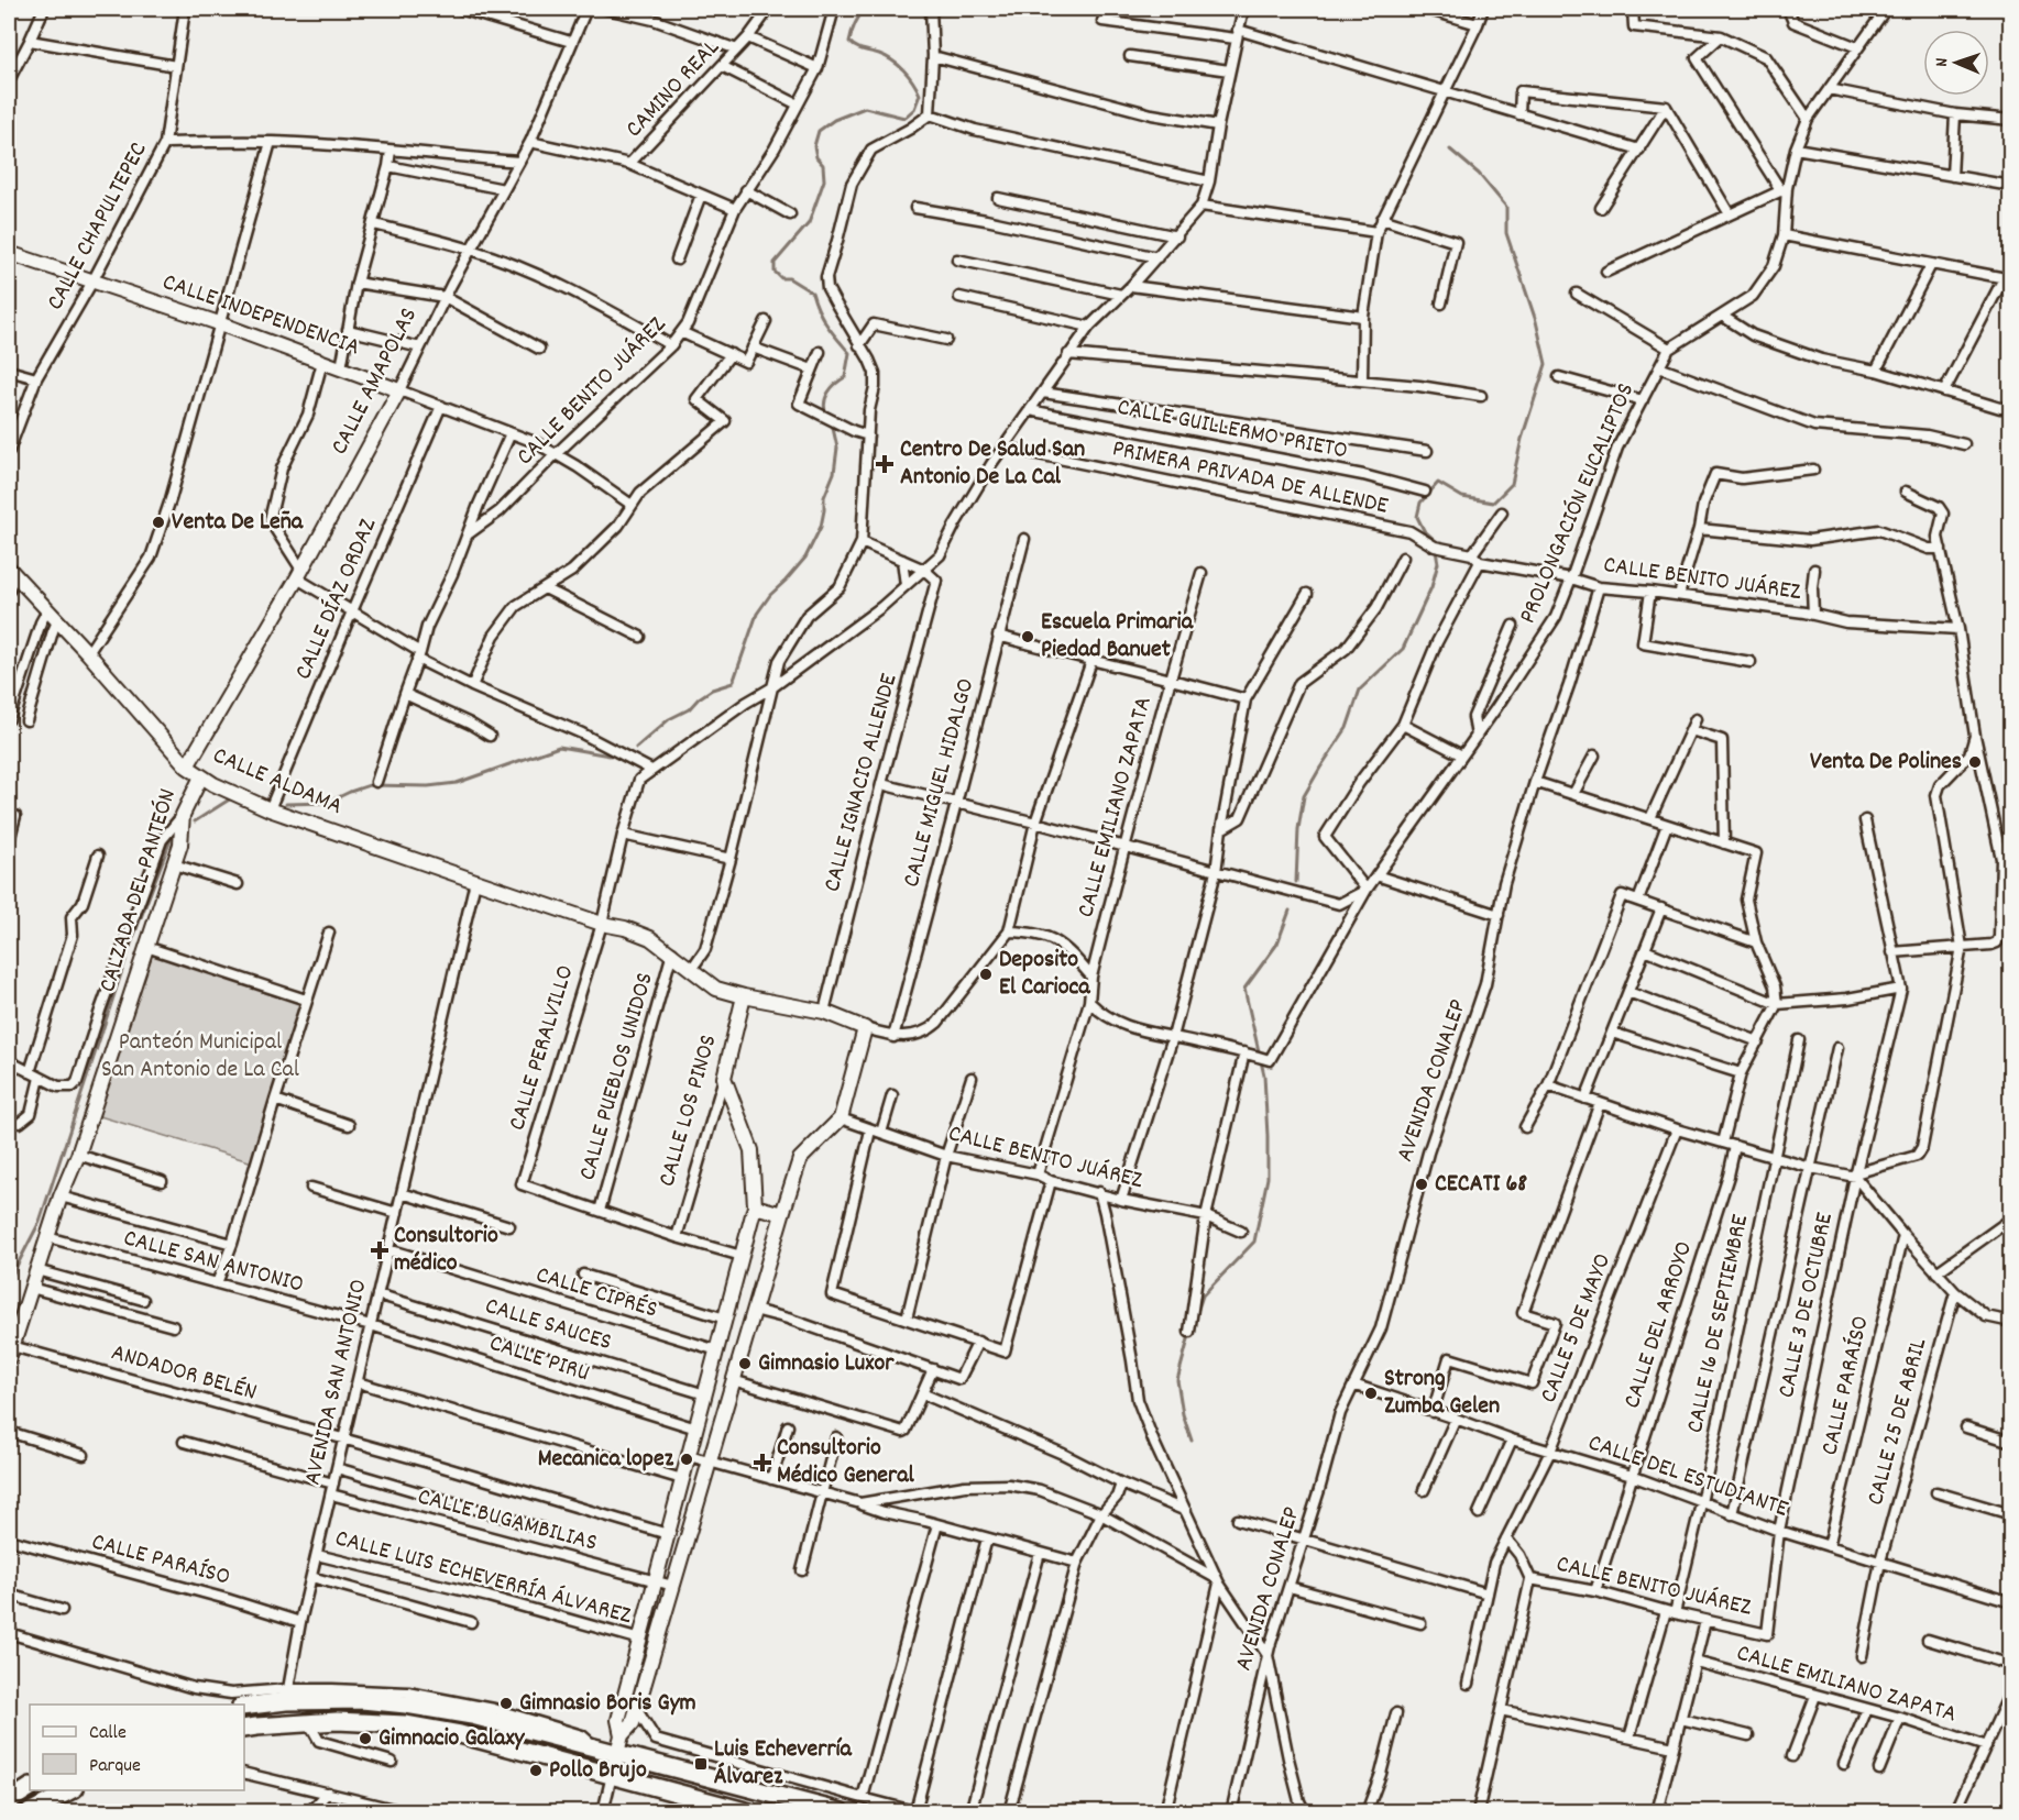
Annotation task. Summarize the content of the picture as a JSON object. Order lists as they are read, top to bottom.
{
  "streets": {
    "street": [
      "CAMINO REAL",
      "CALLE CHAPULTEPEC",
      "CALLE INDEPENDENCIA",
      "CALLE AMAPOLAS",
      "CALLE BENITO JUÁREZ",
      "CALLE GUILLERMO PRIETO",
      "PRIMERA PRIVADA DE ALLENDE",
      "PROLONGACIÓN EUCALIPTOS",
      "CALLE DÍAZ ORDAZ",
      "CALLE ALDAMA",
      "CALLE IGNACIO ALLENDE",
      "CALLE MIGUEL HIDALGO",
      "CALLE EMILIANO ZAPATA",
      "CALZADA DEL PANTEÓN",
      "CALLE PERALVILLO",
      "CALLE PUEBLOS UNIDOS",
      "AVENIDA CONALEP",
      "CALLE LOS PINOS",
      "CALLE SAN ANTONIO",
      "CALLE CIPRÉS",
      "CALLE 3 DE OCTUBRE",
      "CALLE 16 DE SEPTIEMBRE",
      "CALLE SAUCES",
      "CALLE DEL ARROYO",
      "CALLE 5 DE MAYO",
      "CALLE PIRU",
      "ANDADOR BELÉN",
      "AVENIDA SAN ANTONIO",
      "CALLE PARAÍSO",
      "CALLE 25 DE ABRIL",
      "CALLE DEL ESTUDIANTE",
      "CALLE BUGAMBILIAS",
      "CALLE LUIS ECHEVERRÍA ÁLVAREZ"
    ]
  },
  "crossings": [
    ["CALLE CHAPULTEPEC", "CALLE INDEPENDENCIA"],
    ["CALLE INDEPENDENCIA", "CALLE AMAPOLAS"],
    ["CALLE INDEPENDENCIA", "CALLE BENITO JUÁREZ"],
    ["CALLE INDEPENDENCIA", "CALLE DÍAZ ORDAZ"],
    ["CALLE AMAPOLAS", "CALLE ALDAMA"],
    ["CALLE BENITO JUÁREZ", "PRIMERA PRIVADA DE ALLENDE"],
    ["CALLE BENITO JUÁREZ", "PROLONGACIÓN EUCALIPTOS"],
    ["CALLE BENITO JUÁREZ", "AVENIDA CONALEP"],
    ["CALLE BENITO JUÁREZ", "CALLE 3 DE OCTUBRE"],
    ["CALLE BENITO JUÁREZ", "CALLE 16 DE SEPTIEMBRE"],
    ["CALLE BENITO JUÁREZ", "CALLE DEL ARROYO"],
    ["PROLONGACIÓN EUCALIPTOS", "CALLE IGNACIO ALLENDE"],
    ["PROLONGACIÓN EUCALIPTOS", "CALLE MIGUEL HIDALGO"],
    ["PROLONGACIÓN EUCALIPTOS", "CALLE EMILIANO ZAPATA"],
    ["CALLE DÍAZ ORDAZ", "CALLE ALDAMA"],
    ["CALLE ALDAMA", "CALLE IGNACIO ALLENDE"],
    ["CALLE ALDAMA", "CALZADA DEL PANTEÓN"],
    ["CALLE ALDAMA", "CALLE PERALVILLO"],
    ["CALLE ALDAMA", "CALLE PUEBLOS UNIDOS"],
    ["CALLE ALDAMA", "CALLE LOS PINOS"],
    ["CALLE ALDAMA", "AVENIDA SAN ANTONIO"],
    ["CALZADA DEL PANTEÓN", "CALLE SAN ANTONIO"],
    ["CALZADA DEL PANTEÓN", "ANDADOR BELÉN"],
    ["CALLE PERALVILLO", "CALLE PUEBLOS UNIDOS"],
    ["AVENIDA CONALEP", "CALLE DEL ESTUDIANTE"],
    ["CALLE SAN ANTONIO", "CALLE PIRU"],
    ["CALLE SAN ANTONIO", "AVENIDA SAN ANTONIO"],
    ["CALLE CIPRÉS", "AVENIDA SAN ANTONIO"],
    ["CALLE 3 DE OCTUBRE", "CALLE DEL ESTUDIANTE"],
    ["CALLE 16 DE SEPTIEMBRE", "CALLE DEL ESTUDIANTE"],
    ["CALLE SAUCES", "AVENIDA SAN ANTONIO"],
    ["CALLE DEL ARROYO", "CALLE DEL ESTUDIANTE"],
    ["CALLE 5 DE MAYO", "CALLE DEL ESTUDIANTE"],
    ["CALLE PIRU", "AVENIDA SAN ANTONIO"],
    ["ANDADOR BELÉN", "AVENIDA SAN ANTONIO"],
    ["AVENIDA SAN ANTONIO", "CALLE PARAÍSO"],
    ["AVENIDA SAN ANTONIO", "CALLE BUGAMBILIAS"],
    ["AVENIDA SAN ANTONIO", "CALLE LUIS ECHEVERRÍA ÁLVAREZ"],
    ["CALLE PARAÍSO", "CALLE DEL ESTUDIANTE"],
    ["CALLE 25 DE ABRIL", "CALLE DEL ESTUDIANTE"]
  ],
  "parks": ["Panteón Municipal San Antonio de La Cal"],
  "places": {
    "health": ["Centro De Salud San Antonio De La Cal", "Consultorio médico", "Consultorio Médico General"],
    "other": [
      "Venta De Leña",
      "Escuela Primaria Piedad Banuet",
      "Venta De Polines",
      "Deposito El Carioca",
      "CECATI 68",
      "Gimnasio Luxor",
      "Strong Zumba Gelen",
      "Mecanica lopez",
      "Gimnasio Boris Gym",
      "Gimnacio Galaxy",
      "Pollo Brujo"
    ],
    "transit": ["Luis Echeverría Álvarez"]
  },
  "legend": ["Calle", "Parque"],
  "north": "left"
}
